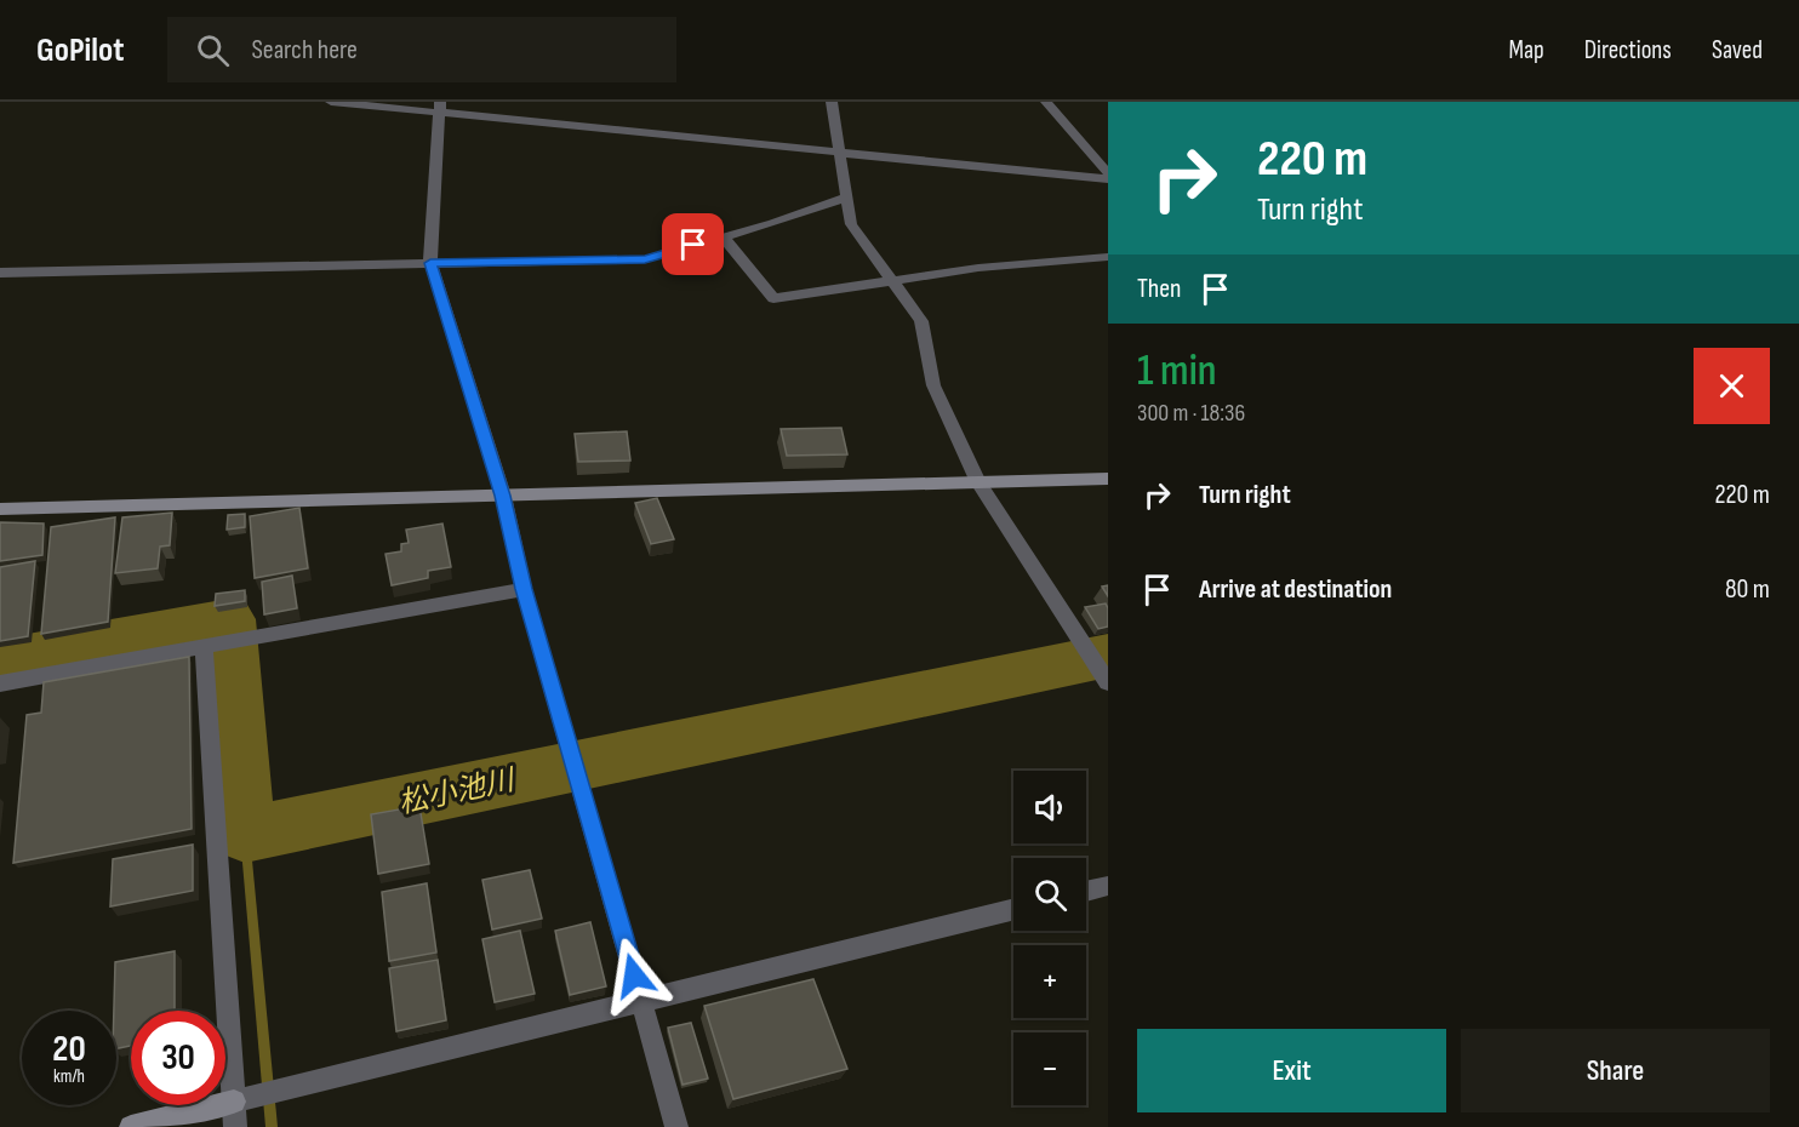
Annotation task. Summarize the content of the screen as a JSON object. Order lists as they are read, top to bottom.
{
  "water": ["松小池川"],
  "page": {
    "header": "GoPilot",
    "search": "Search here",
    "nav": ["Map", "Directions", "Saved"],
    "turn": ["220 m", "Turn right"],
    "then": "Then",
    "heading": ["1 min", "300 m · 18:36"],
    "list": [
      {
        "name": "Turn right",
        "value": "220 m"
      },
      {
        "name": "Arrive at destination",
        "value": "80 m"
      }
    ],
    "map_buttons": ["+", "−"],
    "speed": "20 km/h",
    "limit": "30",
    "buttons": ["Exit", "Share"]
  }
}
